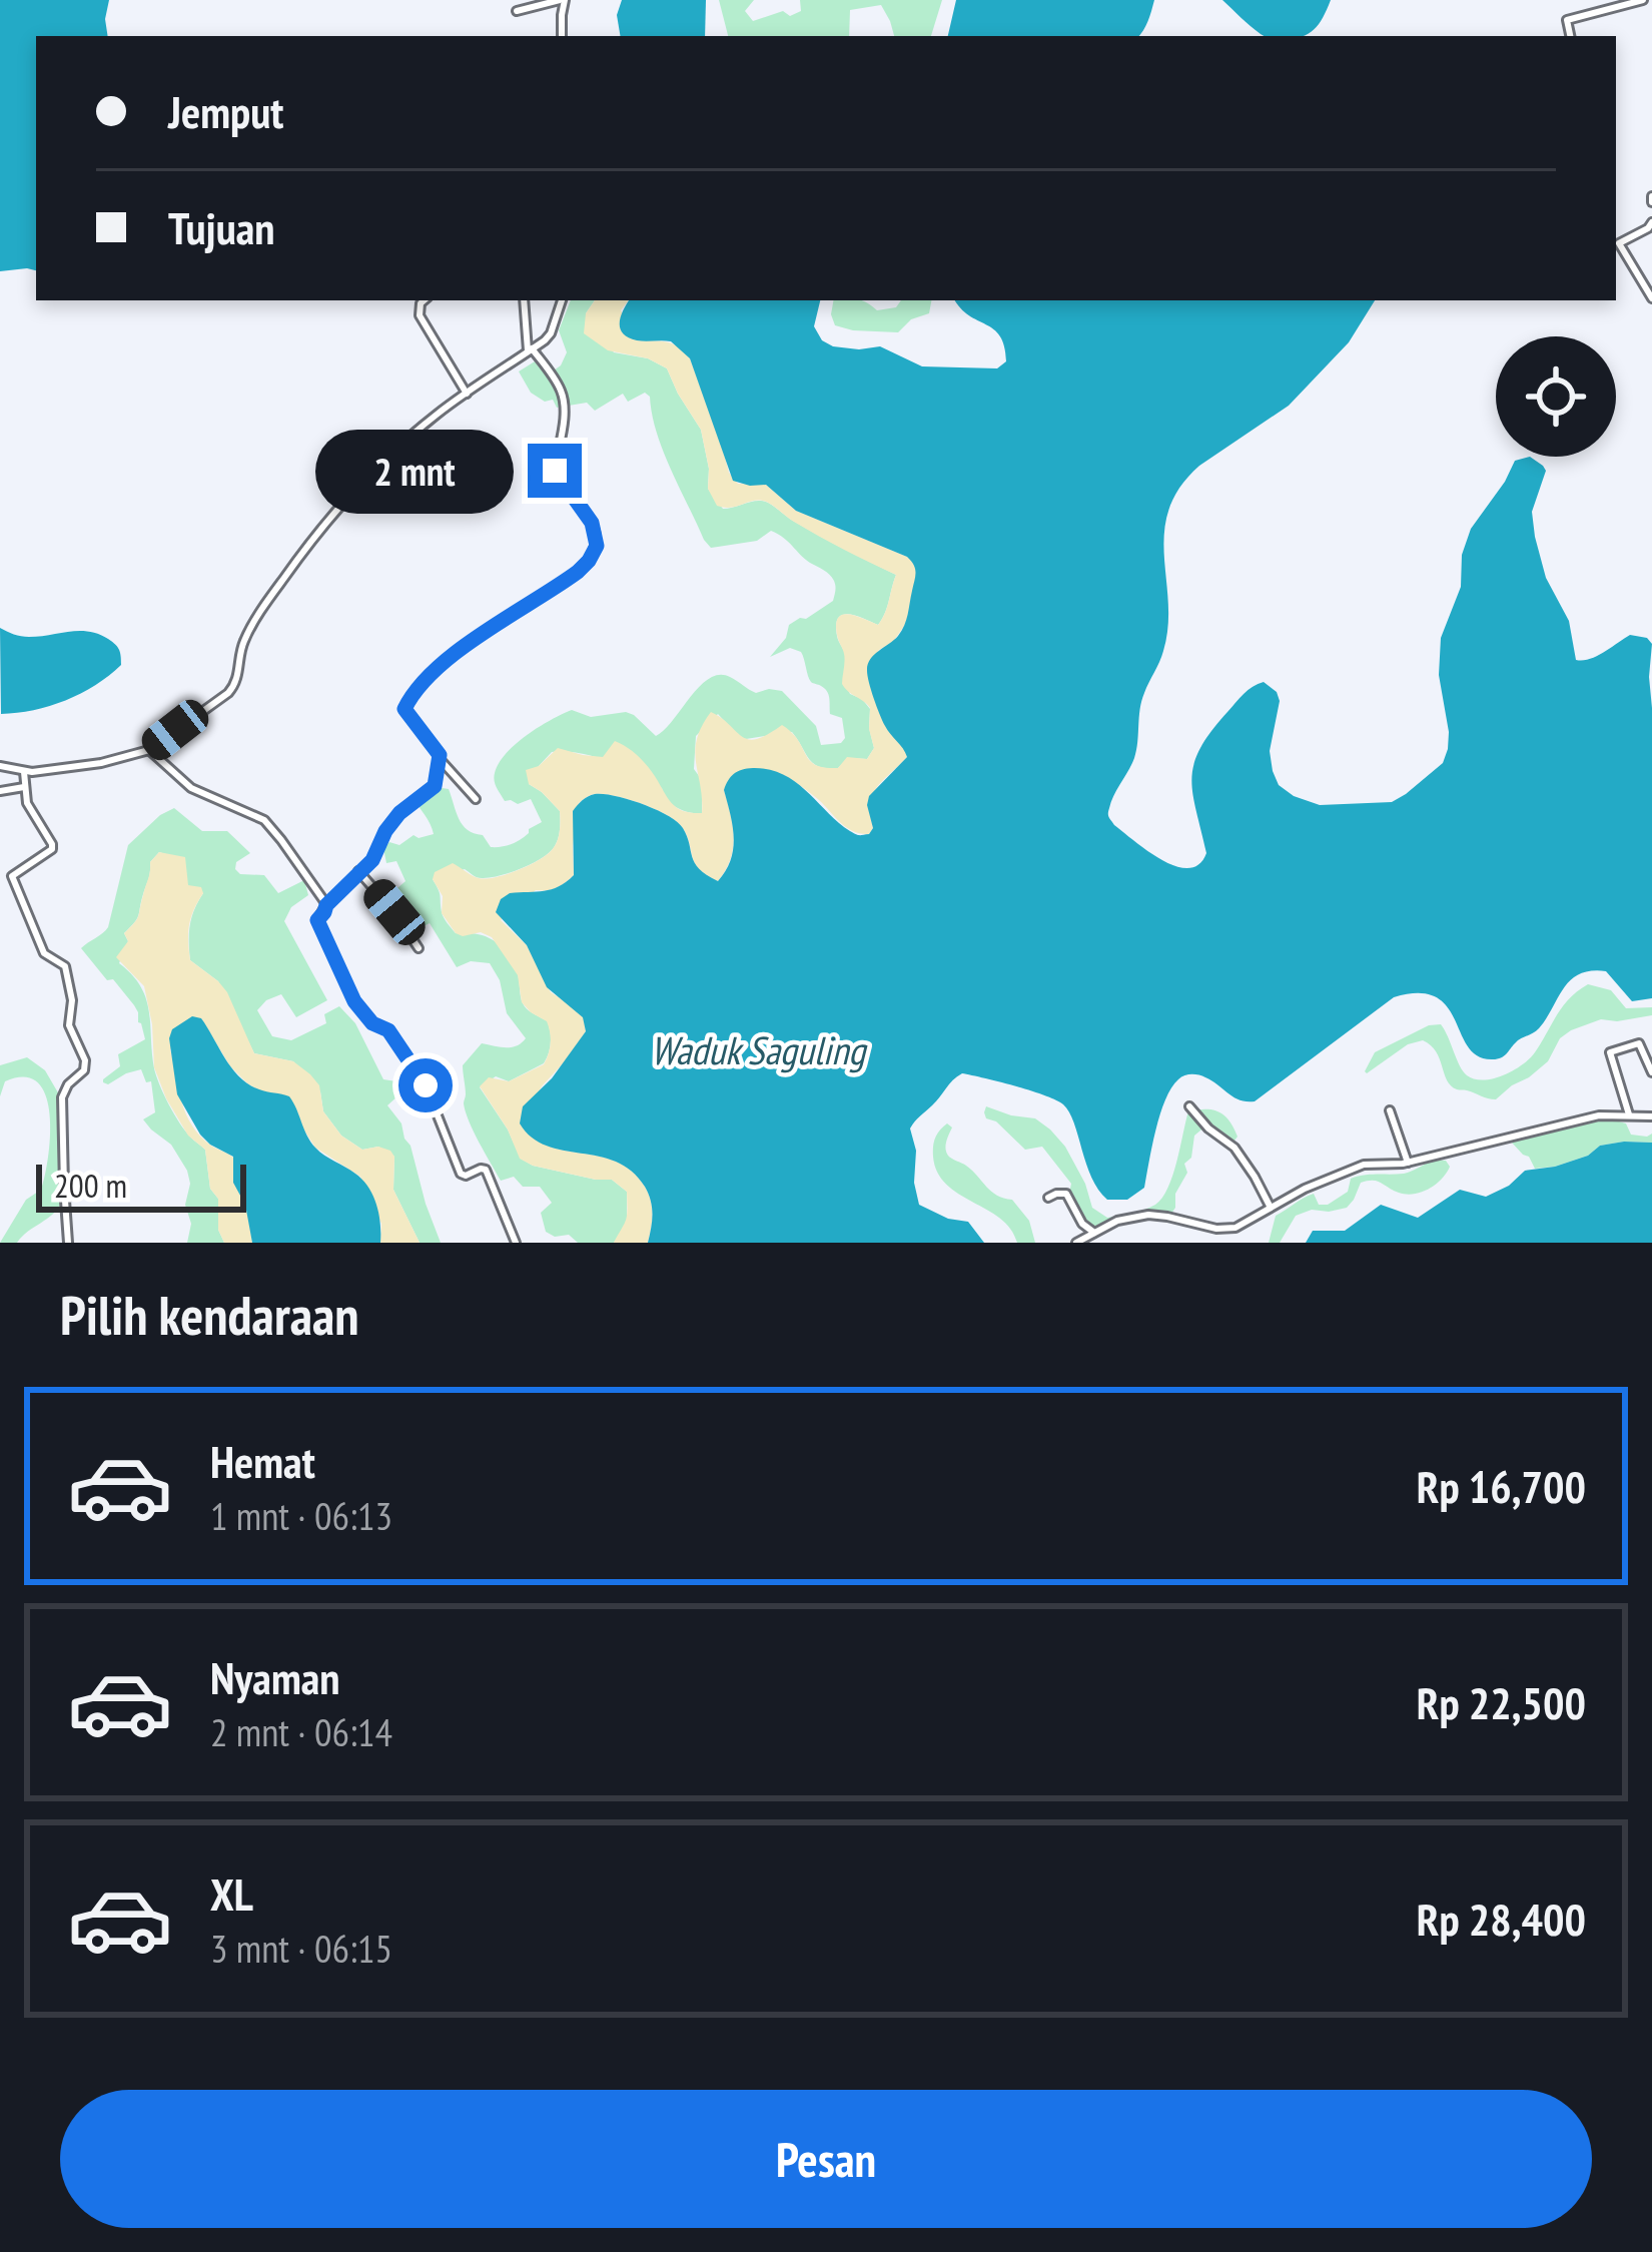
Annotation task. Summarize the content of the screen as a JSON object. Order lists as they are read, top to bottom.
{
  "water": ["Waduk Saguling"],
  "scale_bar": "200 m",
  "page": {
    "banner": ["Jemput", "Tujuan"],
    "bubble": "2 mnt",
    "scale": "200 m",
    "heading": "Pilih kendaraan",
    "list": [
      {
        "name": "Hemat",
        "note": "1 mnt · 06:13",
        "value": "Rp 16,700"
      },
      {
        "name": "Nyaman",
        "note": "2 mnt · 06:14",
        "value": "Rp 22,500"
      },
      {
        "name": "XL",
        "note": "3 mnt · 06:15",
        "value": "Rp 28,400"
      }
    ],
    "buttons": "Pesan"
  }
}
